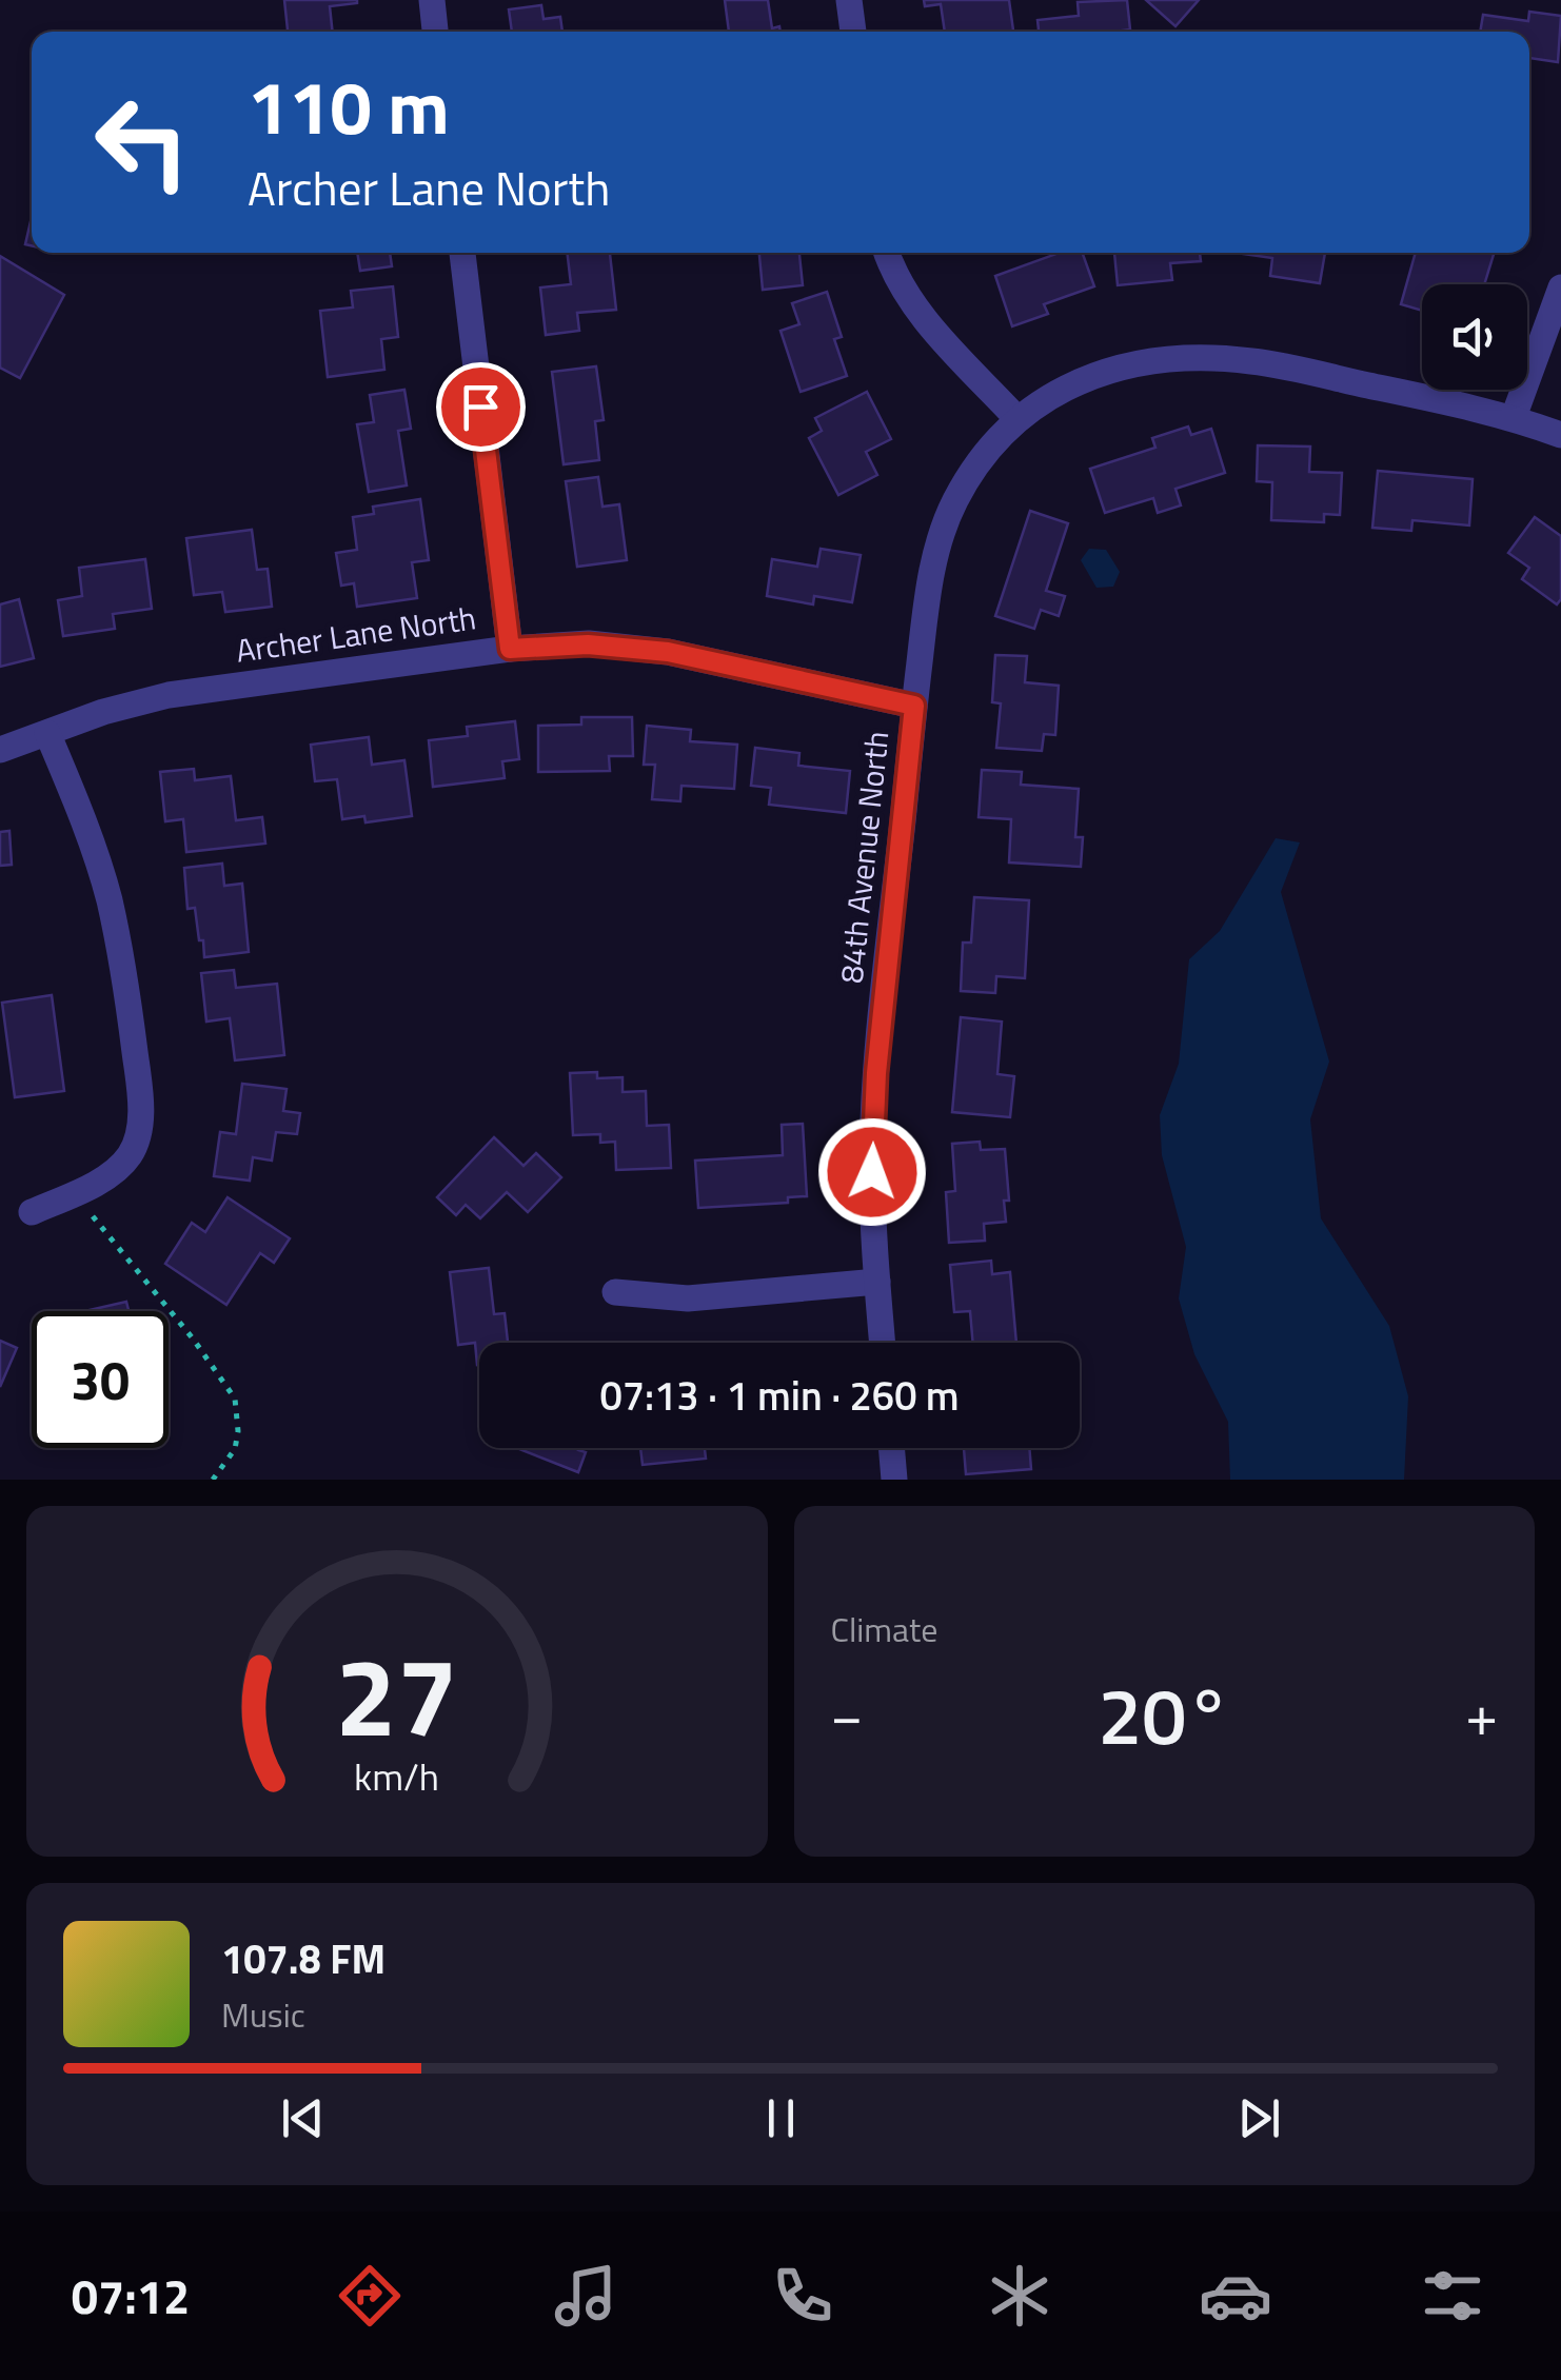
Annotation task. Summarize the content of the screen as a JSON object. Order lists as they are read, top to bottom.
{
  "streets": {
    "street": ["Archer Lane North", "84th Avenue North"]
  },
  "crossings": [
    ["Archer Lane North", "84th Avenue North"]
  ],
  "page": {
    "turn": ["110 m", "Archer Lane North"],
    "limit": "30",
    "trip": "07:13 · 1 min · 260 m",
    "tile": "Climate",
    "heat": ["−", "20°", "+"],
    "song": ["107.8 FM", "Music"],
    "tabs": "07:12",
    "gauge": ["27", "km/h"]
  }
}
